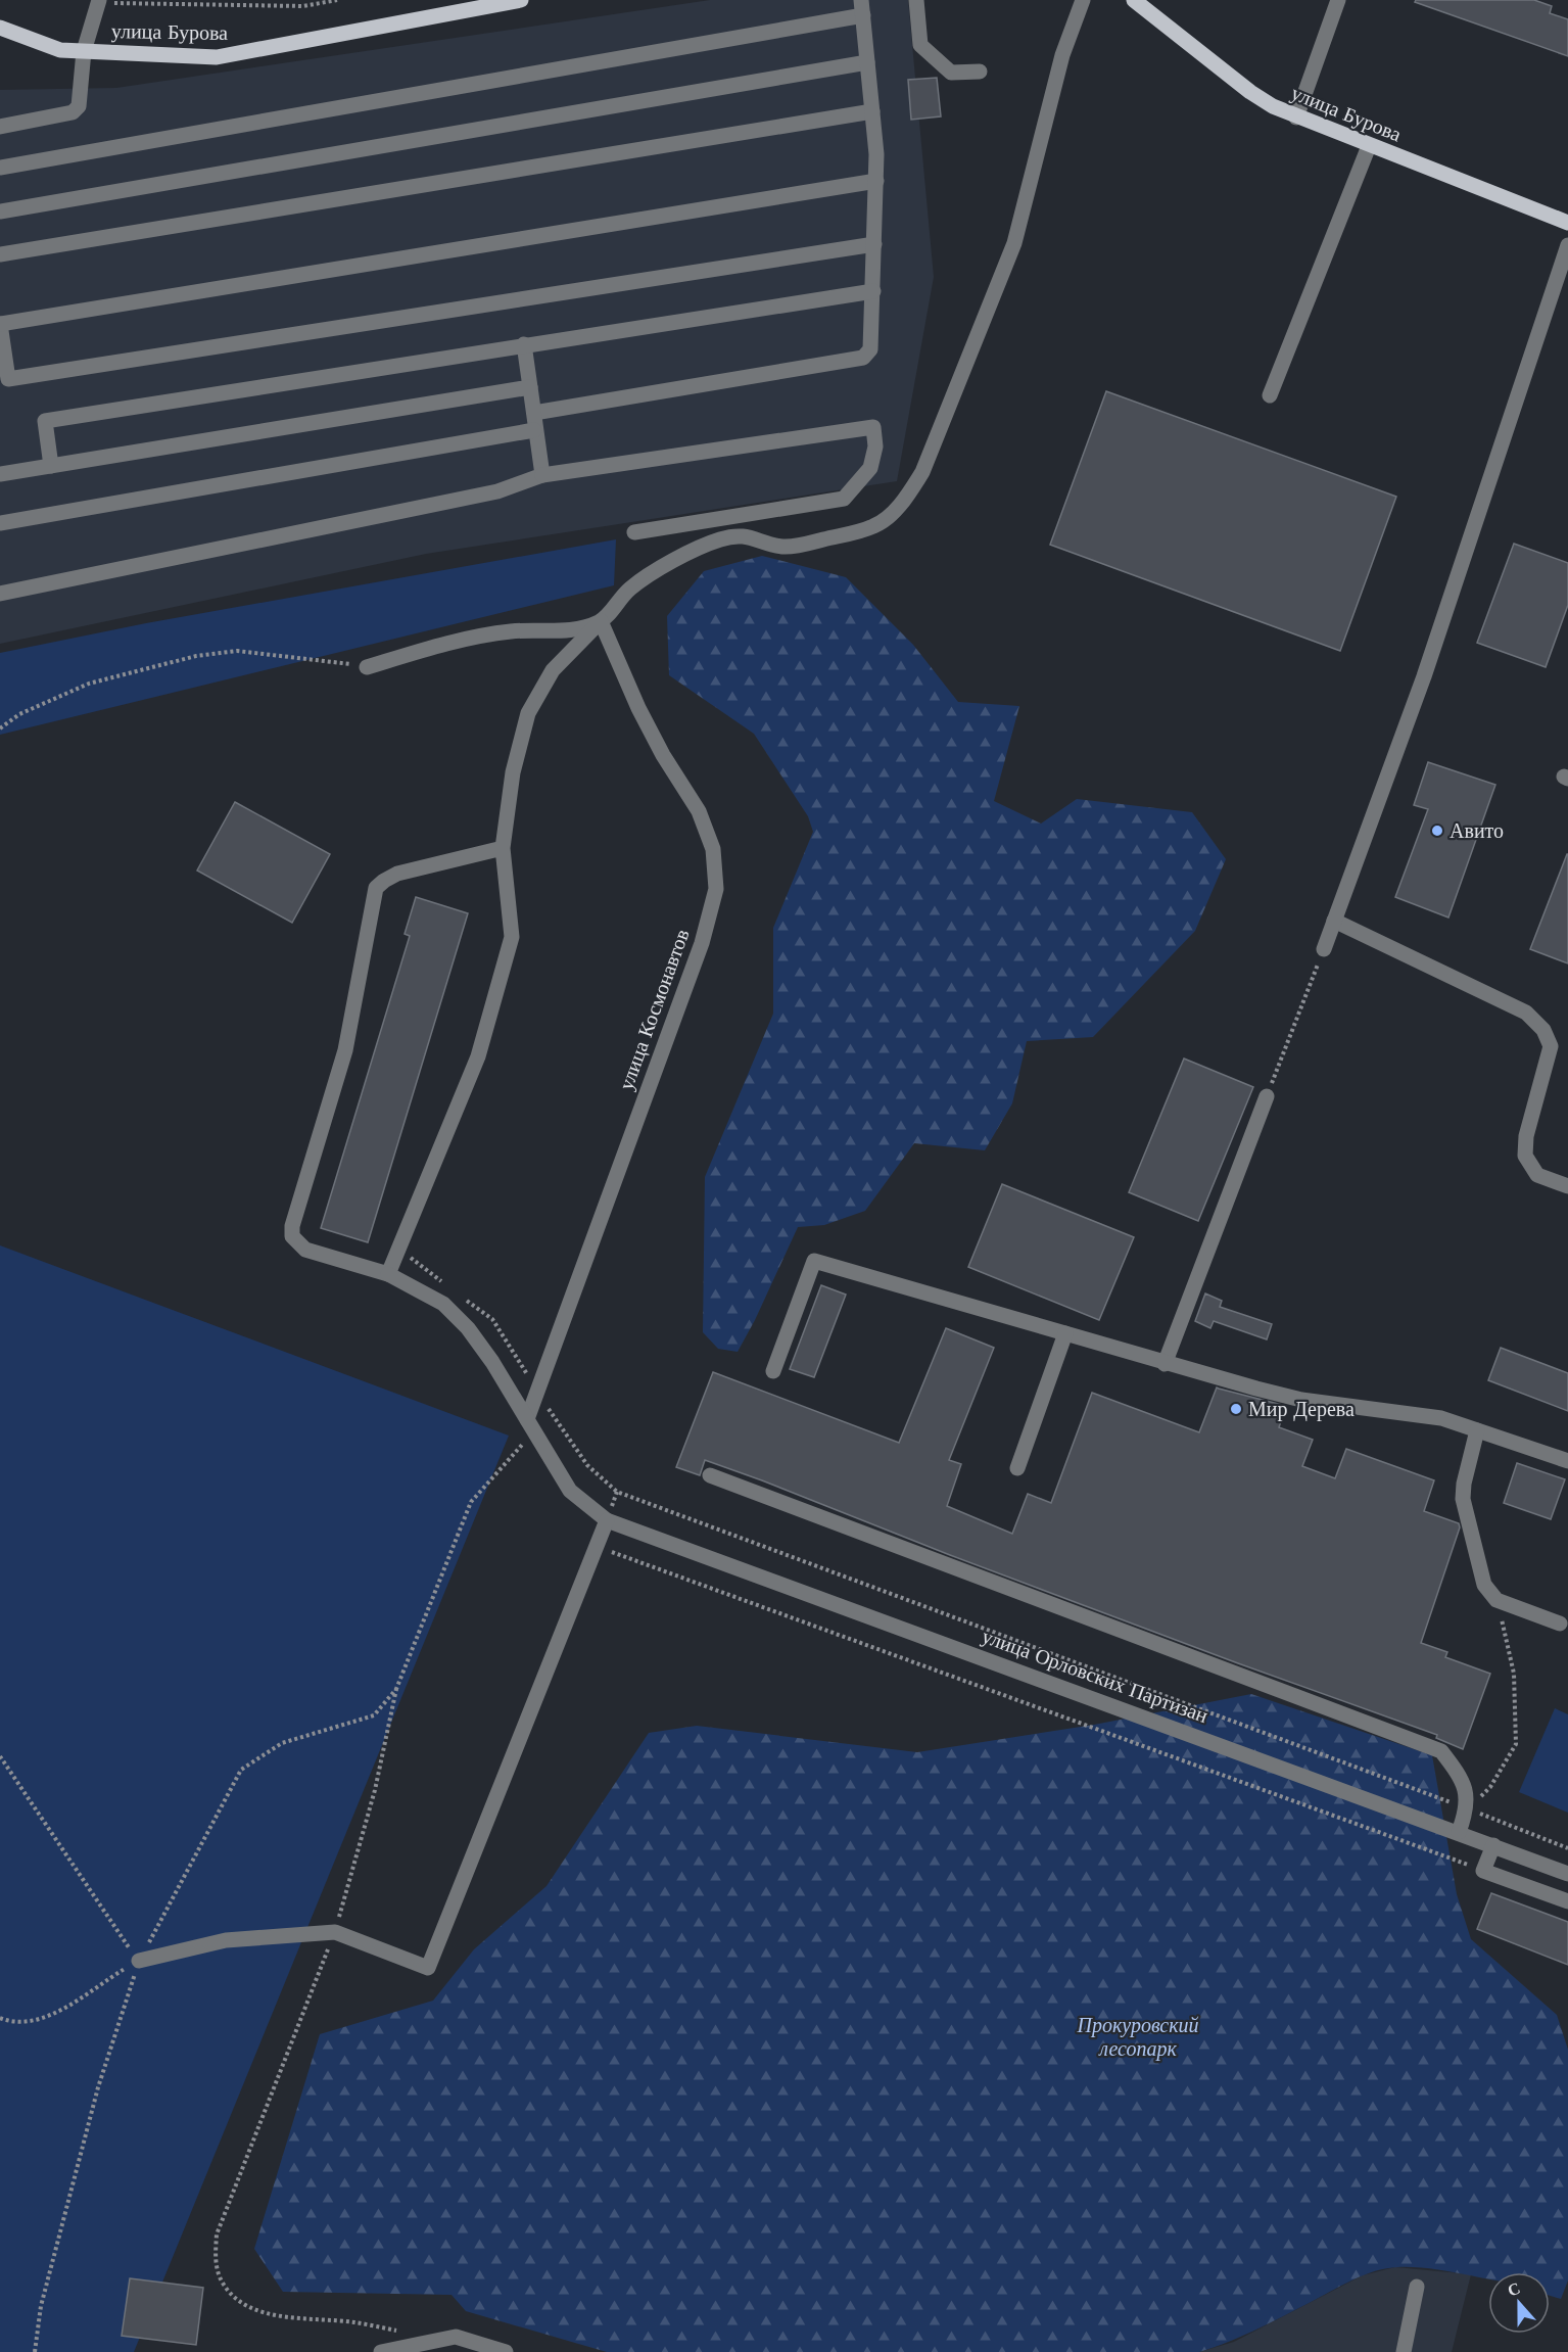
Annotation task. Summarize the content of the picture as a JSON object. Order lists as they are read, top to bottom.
{
  "streets": {
    "main road": ["улица Бурова"],
    "street": ["улица Космонавтов", "улица Орловских Партизан"]
  },
  "crossings": [
    ["улица Космонавтов", "улица Орловских Партизан"]
  ],
  "parks": ["Прокуровский лесопарк"],
  "places": ["Авито", "Мир Дерева"],
  "north": "top"
}
